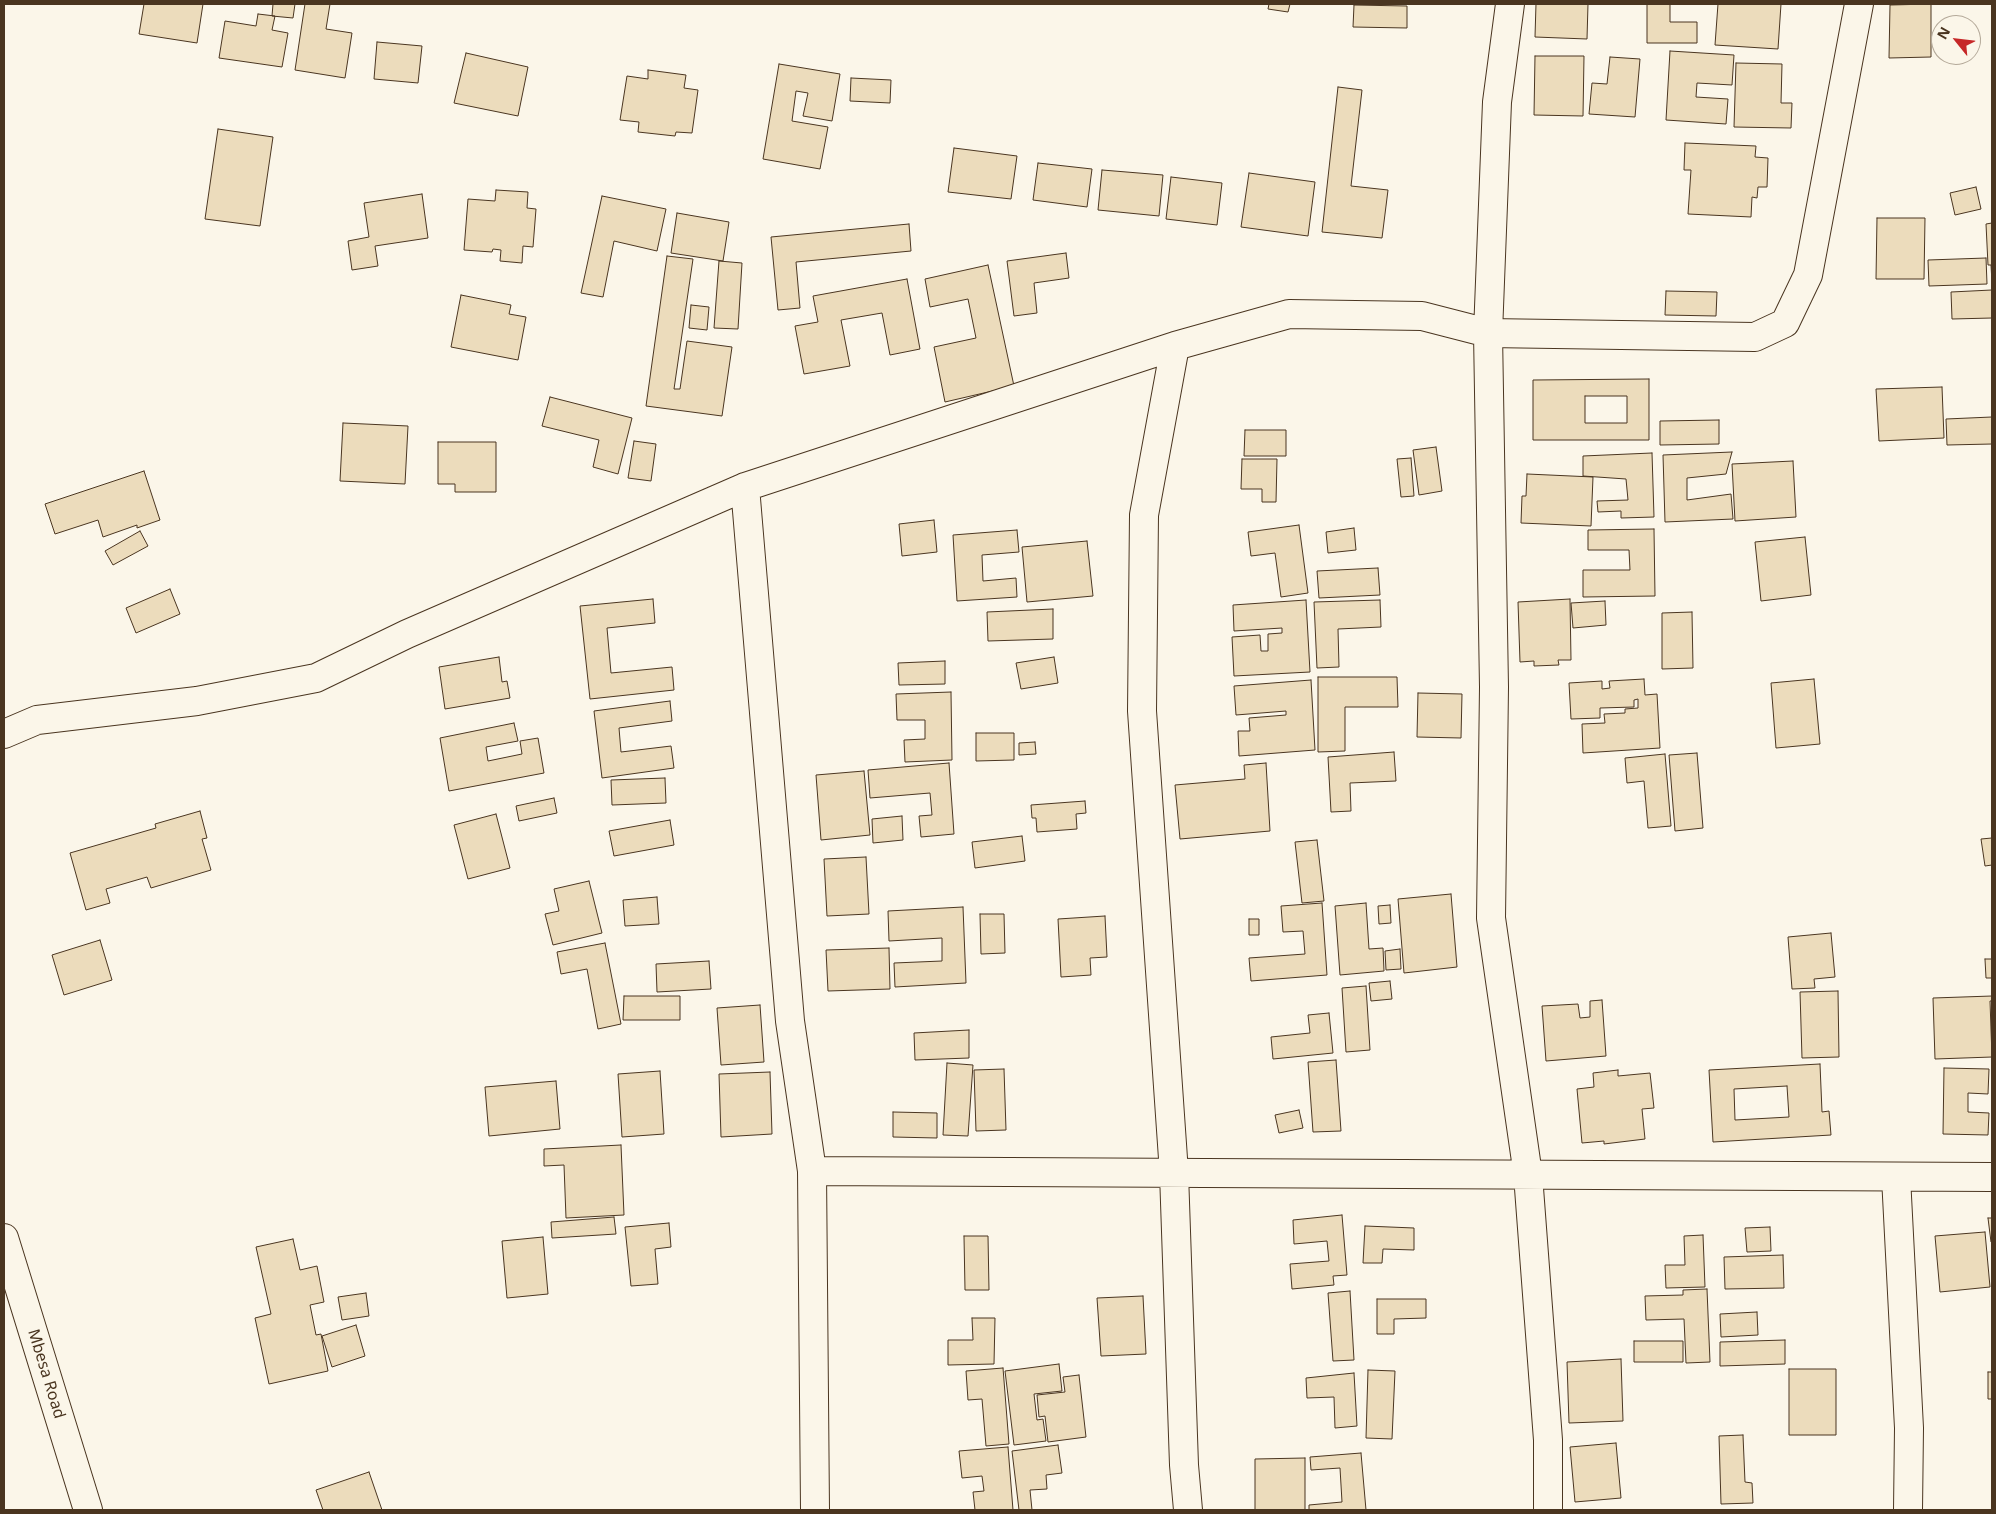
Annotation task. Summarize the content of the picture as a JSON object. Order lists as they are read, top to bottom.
{
  "streets": {
    "street": ["Mbesa Road"]
  },
  "north": "top left"
}
